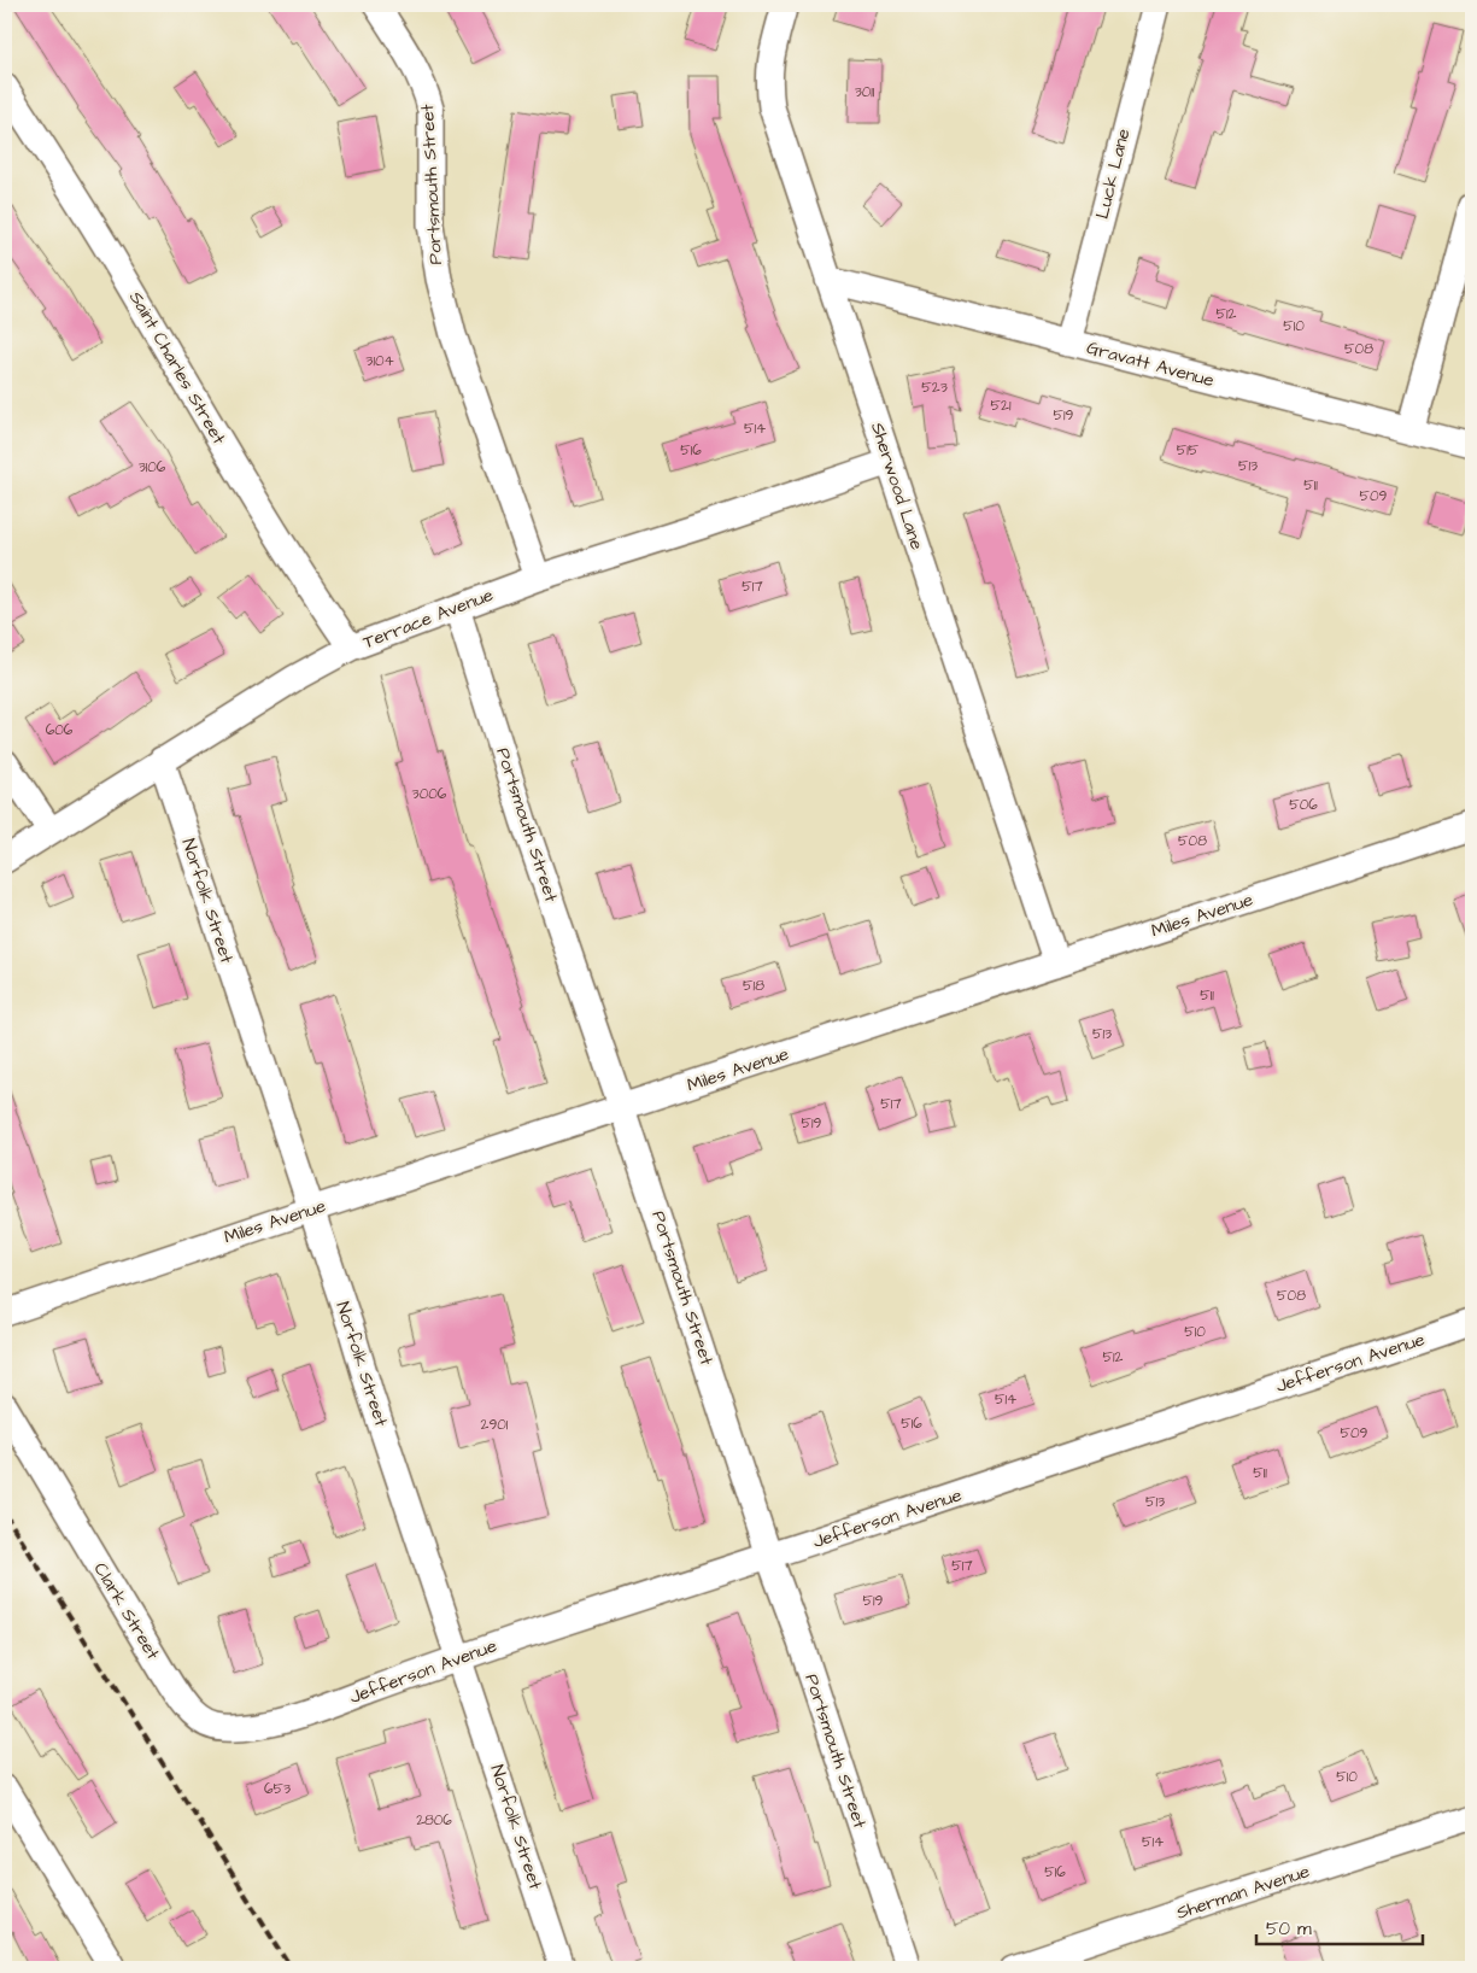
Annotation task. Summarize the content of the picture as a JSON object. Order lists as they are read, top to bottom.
{
  "streets": {
    "street": [
      "Luck Lane",
      "Portsmouth Street",
      "Gravatt Avenue",
      "Saint Charles Street",
      "Sherwood Lane",
      "Terrace Avenue",
      "Norfolk Street",
      "Miles Avenue",
      "Jefferson Avenue",
      "Clark Street",
      "Sherman Avenue"
    ]
  },
  "crossings": [
    ["Luck Lane", "Gravatt Avenue"],
    ["Portsmouth Street", "Terrace Avenue"],
    ["Portsmouth Street", "Miles Avenue"],
    ["Portsmouth Street", "Jefferson Avenue"],
    ["Gravatt Avenue", "Sherwood Lane"],
    ["Saint Charles Street", "Terrace Avenue"],
    ["Sherwood Lane", "Terrace Avenue"],
    ["Sherwood Lane", "Miles Avenue"],
    ["Terrace Avenue", "Norfolk Street"],
    ["Norfolk Street", "Miles Avenue"],
    ["Norfolk Street", "Jefferson Avenue"],
    ["Jefferson Avenue", "Clark Street"]
  ],
  "house_numbers": [
    "3011",
    "512",
    "510",
    "508",
    "3104",
    "523",
    "521",
    "519",
    "514",
    "516",
    "515",
    "513",
    "3106",
    "511",
    "509",
    "517",
    "606",
    "3006",
    "506",
    "508",
    "518",
    "511",
    "513",
    "517",
    "519",
    "508",
    "510",
    "512",
    "514",
    "516",
    "2901",
    "509",
    "511",
    "513",
    "517",
    "519",
    "510",
    "653",
    "2806",
    "514",
    "516"
  ],
  "scale_bar": "50 m"
}
